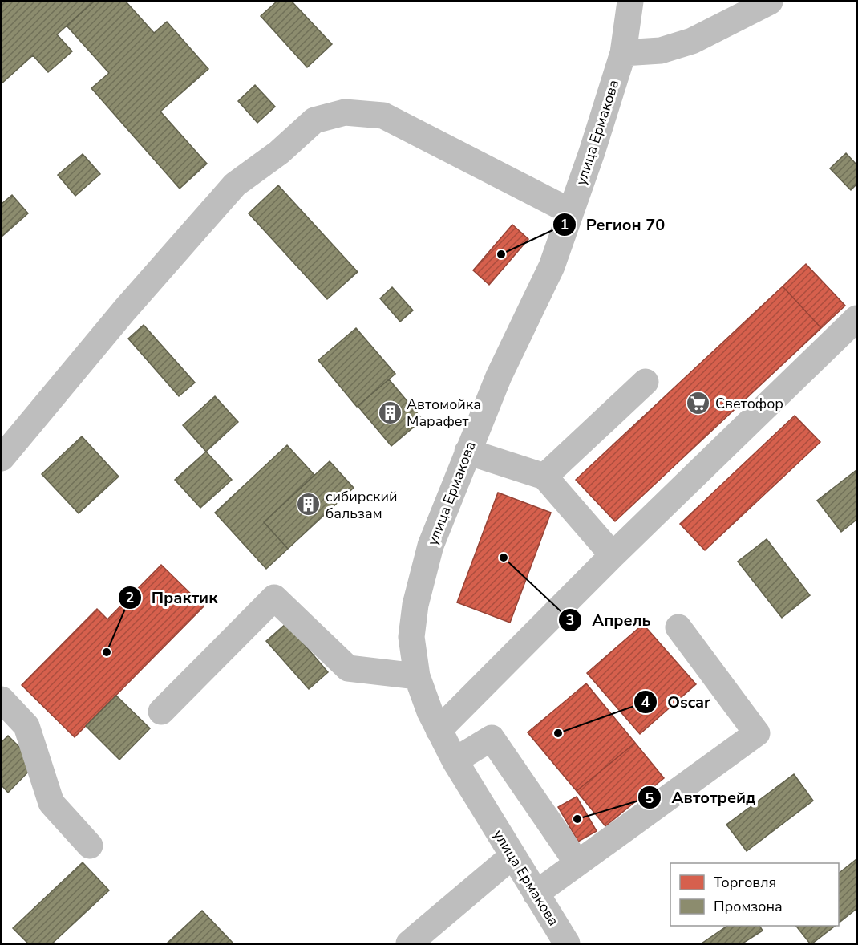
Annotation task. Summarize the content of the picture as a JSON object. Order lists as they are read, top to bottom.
{
  "streets": {
    "street": ["улица Ермакова"]
  },
  "places": {
    "other": [
      "Регион 70",
      "Апрель",
      "Практик",
      "Oscar",
      "Автотрейд"
    ],
    "supermarket": ["Светофор"],
    "building": ["Автомойка Марафет", "сибирский бальзам"]
  },
  "legend": ["Торговля", "Промзона"]
}
